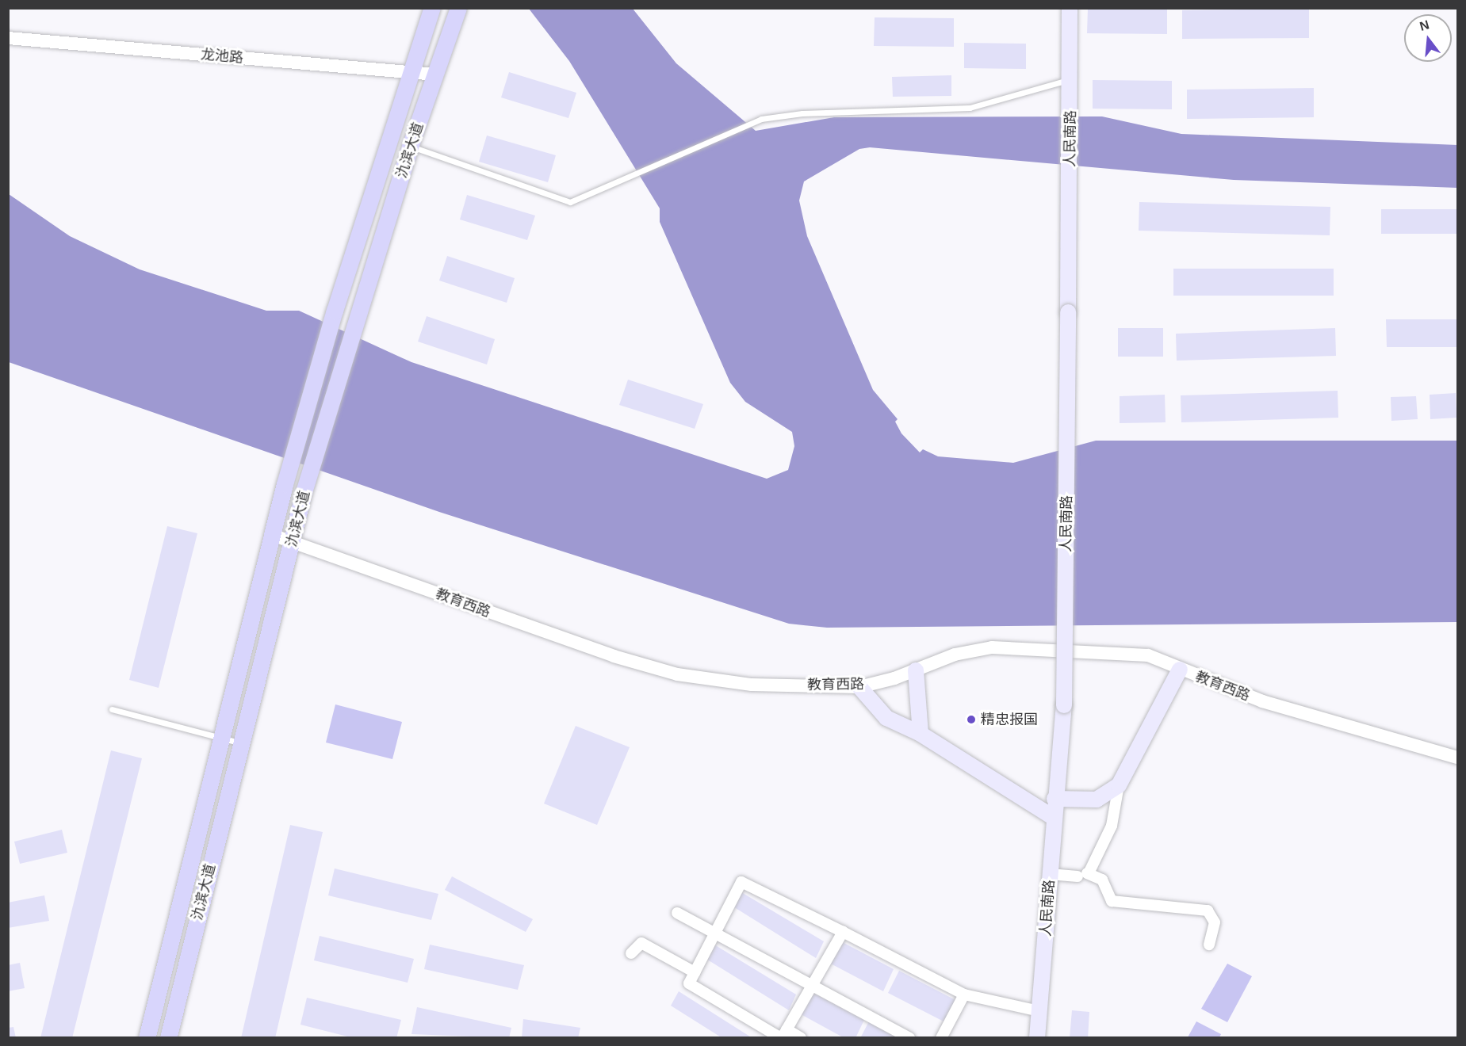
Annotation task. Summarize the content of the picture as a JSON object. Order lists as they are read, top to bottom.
{
  "streets": {
    "main road": ["人民南路", "氿滨大道"],
    "street": ["龙池路", "教育西路"]
  },
  "crossings": [
    ["龙池路", "氿滨大道"],
    ["氿滨大道", "教育西路"]
  ],
  "places": ["精忠报国"],
  "north": "top"
}
